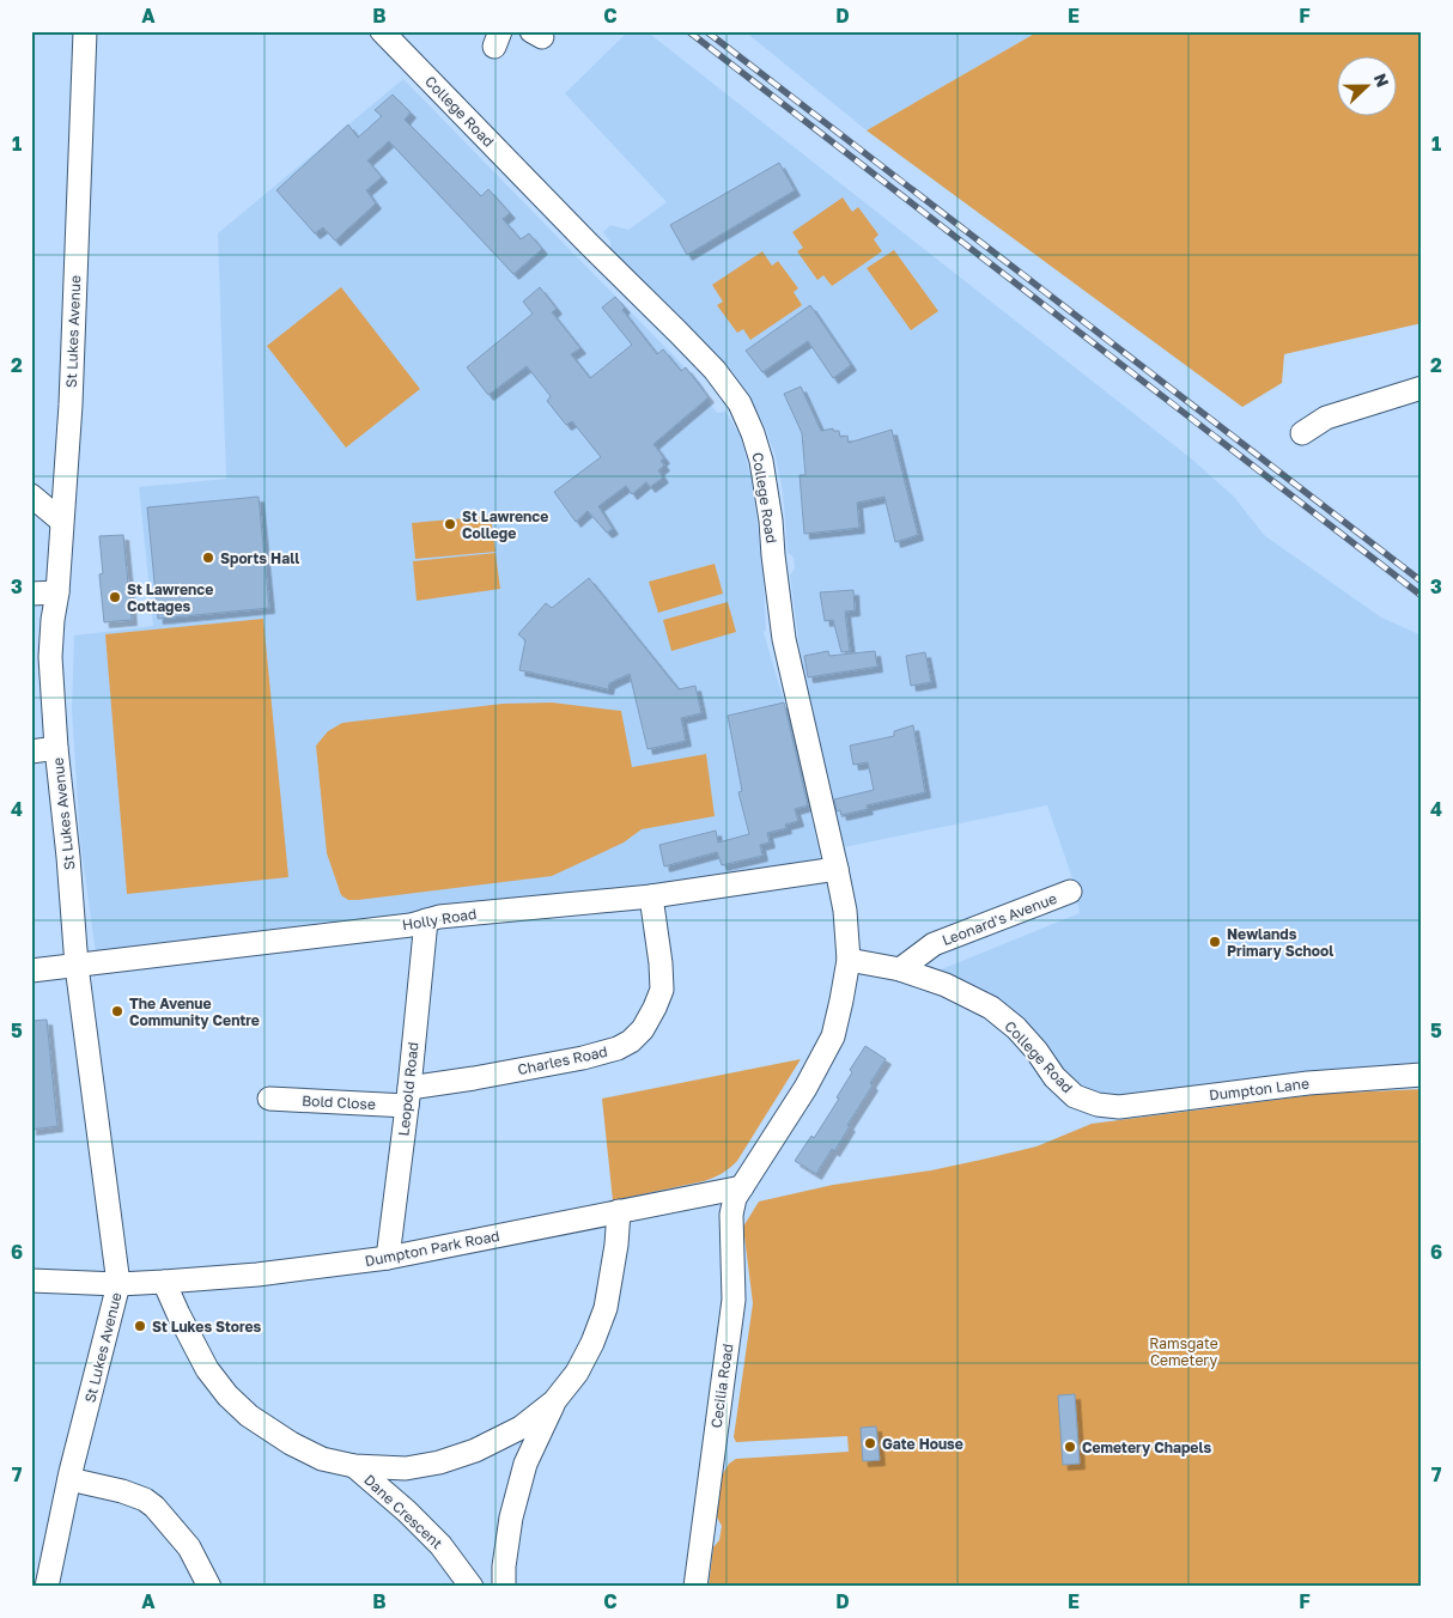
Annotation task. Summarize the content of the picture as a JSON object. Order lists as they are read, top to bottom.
{
  "streets": {
    "street": [
      "College Road",
      "St Lukes Avenue",
      "Holly Road",
      "Leonard's Avenue",
      "Charles Road",
      "Leopold Road",
      "Dumpton Lane",
      "Bold Close",
      "Dumpton Park Road",
      "Cecilia Road",
      "Dane Crescent"
    ]
  },
  "crossings": [
    ["College Road", "Holly Road"],
    ["College Road", "Leonard's Avenue"],
    ["College Road", "Dumpton Lane"],
    ["College Road", "Dumpton Park Road"],
    ["College Road", "Cecilia Road"],
    ["St Lukes Avenue", "Holly Road"],
    ["St Lukes Avenue", "Dumpton Park Road"],
    ["Holly Road", "Charles Road"],
    ["Holly Road", "Leopold Road"],
    ["Charles Road", "Leopold Road"],
    ["Charles Road", "Bold Close"],
    ["Leopold Road", "Bold Close"],
    ["Leopold Road", "Dumpton Park Road"],
    ["Dumpton Park Road", "Cecilia Road"],
    ["Dumpton Park Road", "Dane Crescent"]
  ],
  "parks": ["Ramsgate Cemetery"],
  "places": [
    "St Lawrence College",
    "Sports Hall",
    "St Lawrence Cottages",
    "Newlands Primary School",
    "The Avenue Community Centre",
    "St Lukes Stores",
    "Gate House",
    "Cemetery Chapels"
  ],
  "north": "right",
  "grid": {
    "columns": [
      "A",
      "B",
      "C",
      "D",
      "E",
      "F"
    ],
    "rows": [
      "1",
      "2",
      "3",
      "4",
      "5",
      "6",
      "7"
    ]
  }
}
